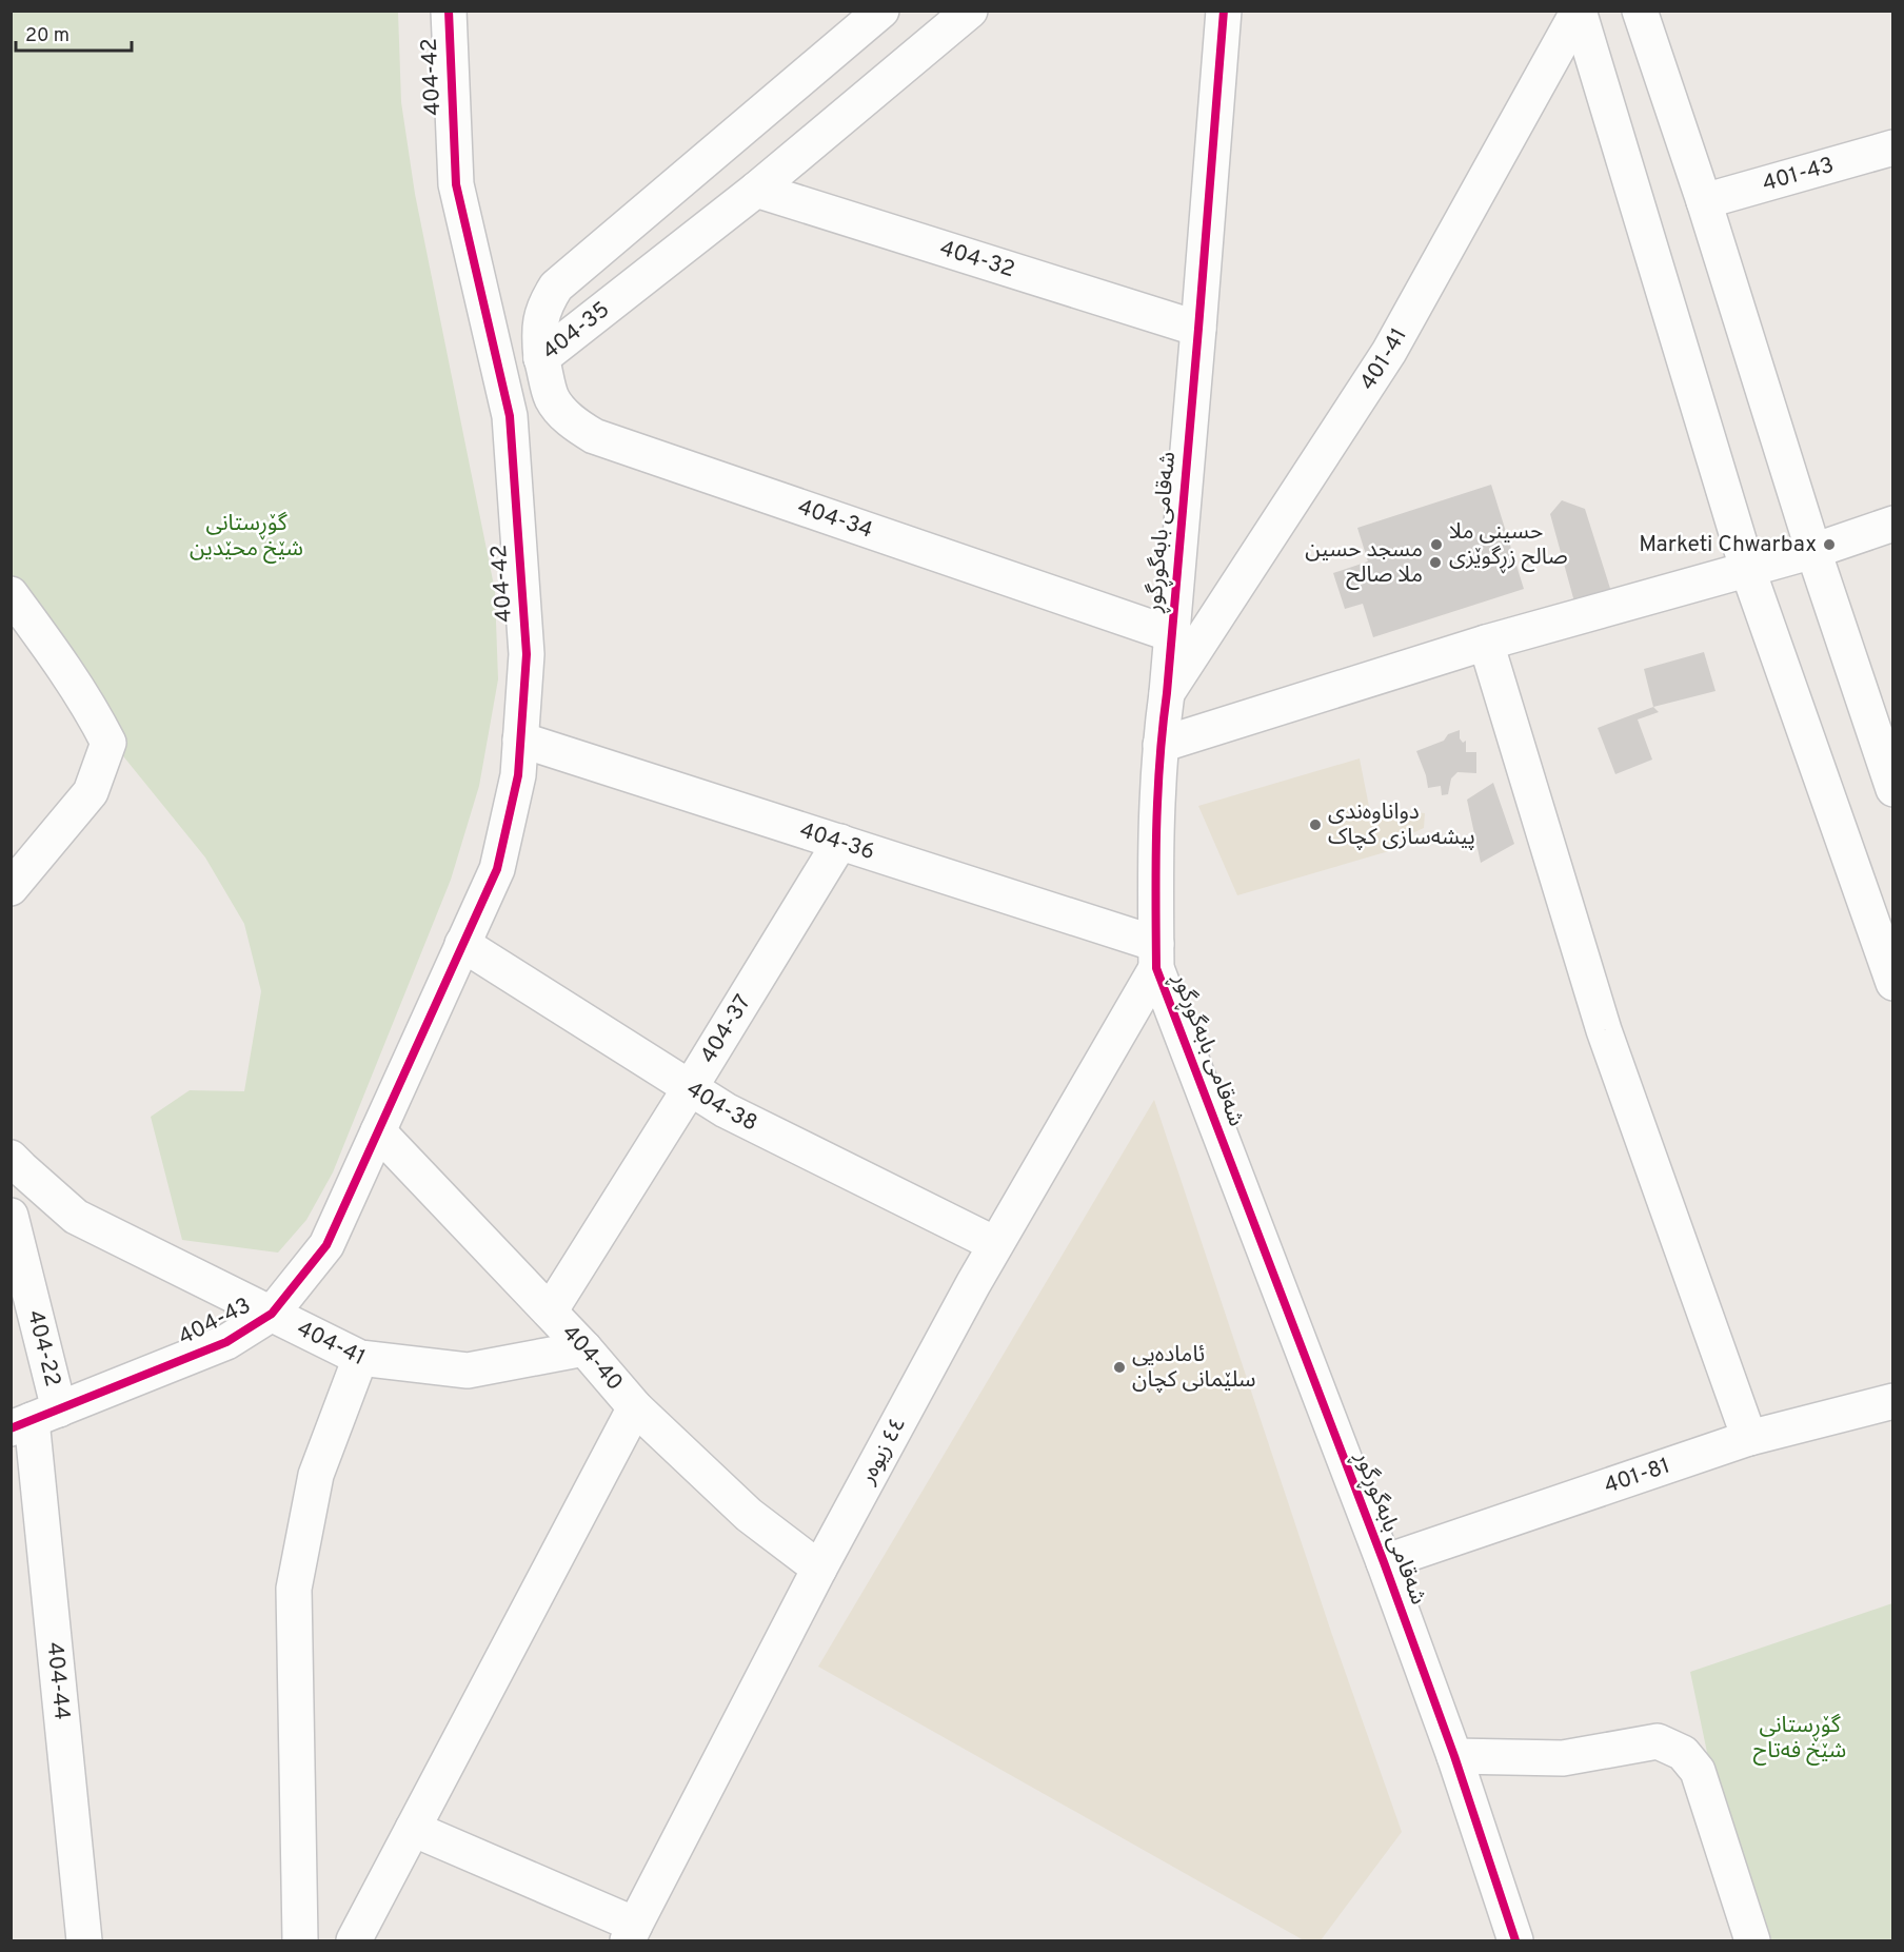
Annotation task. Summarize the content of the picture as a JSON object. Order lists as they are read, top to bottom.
{
  "streets": {
    "street": [
      "404-42",
      "401-43",
      "404-32",
      "404-35",
      "401-41",
      "404-34",
      "شەقامی بابەگوڕگوڕ",
      "404-36",
      "404-37",
      "404-38",
      "404-43",
      "404-41",
      "404-22",
      "404-40",
      "٤٤ زیوەر",
      "401-81",
      "404-44"
    ]
  },
  "crossings": [
    ["404-42", "404-36"],
    ["404-42", "404-38"],
    ["404-42", "404-43"],
    ["404-42", "404-40"],
    ["404-32", "404-35"],
    ["404-32", "شەقامی بابەگوڕگوڕ"],
    ["404-35", "404-34"],
    ["401-41", "شەقامی بابەگوڕگوڕ"],
    ["404-34", "شەقامی بابەگوڕگوڕ"],
    ["شەقامی بابەگوڕگوڕ", "404-36"],
    ["شەقامی بابەگوڕگوڕ", "٤٤ زیوەر"],
    ["شەقامی بابەگوڕگوڕ", "401-81"],
    ["404-36", "404-37"],
    ["404-36", "٤٤ زیوەر"],
    ["404-37", "404-38"],
    ["404-37", "404-40"],
    ["404-38", "٤٤ زیوەر"],
    ["404-43", "404-41"],
    ["404-43", "404-22"],
    ["404-43", "404-40"],
    ["404-43", "404-44"],
    ["404-41", "404-40"],
    ["404-22", "404-44"],
    ["404-40", "٤٤ زیوەر"]
  ],
  "parks": ["گۆڕستانی شێخ محێدین", "گۆڕستانی شێخ فەتاح"],
  "places": [
    "حسینی ملا صالح زڕگوێزی",
    "Marketi Chwarbax",
    "مسجد حسین ملا صالح",
    "دواناوەندی پیشەسازی کچاک",
    "ئامادەیی سلێمانی کچان"
  ],
  "scale_bar": "20 m"
}
